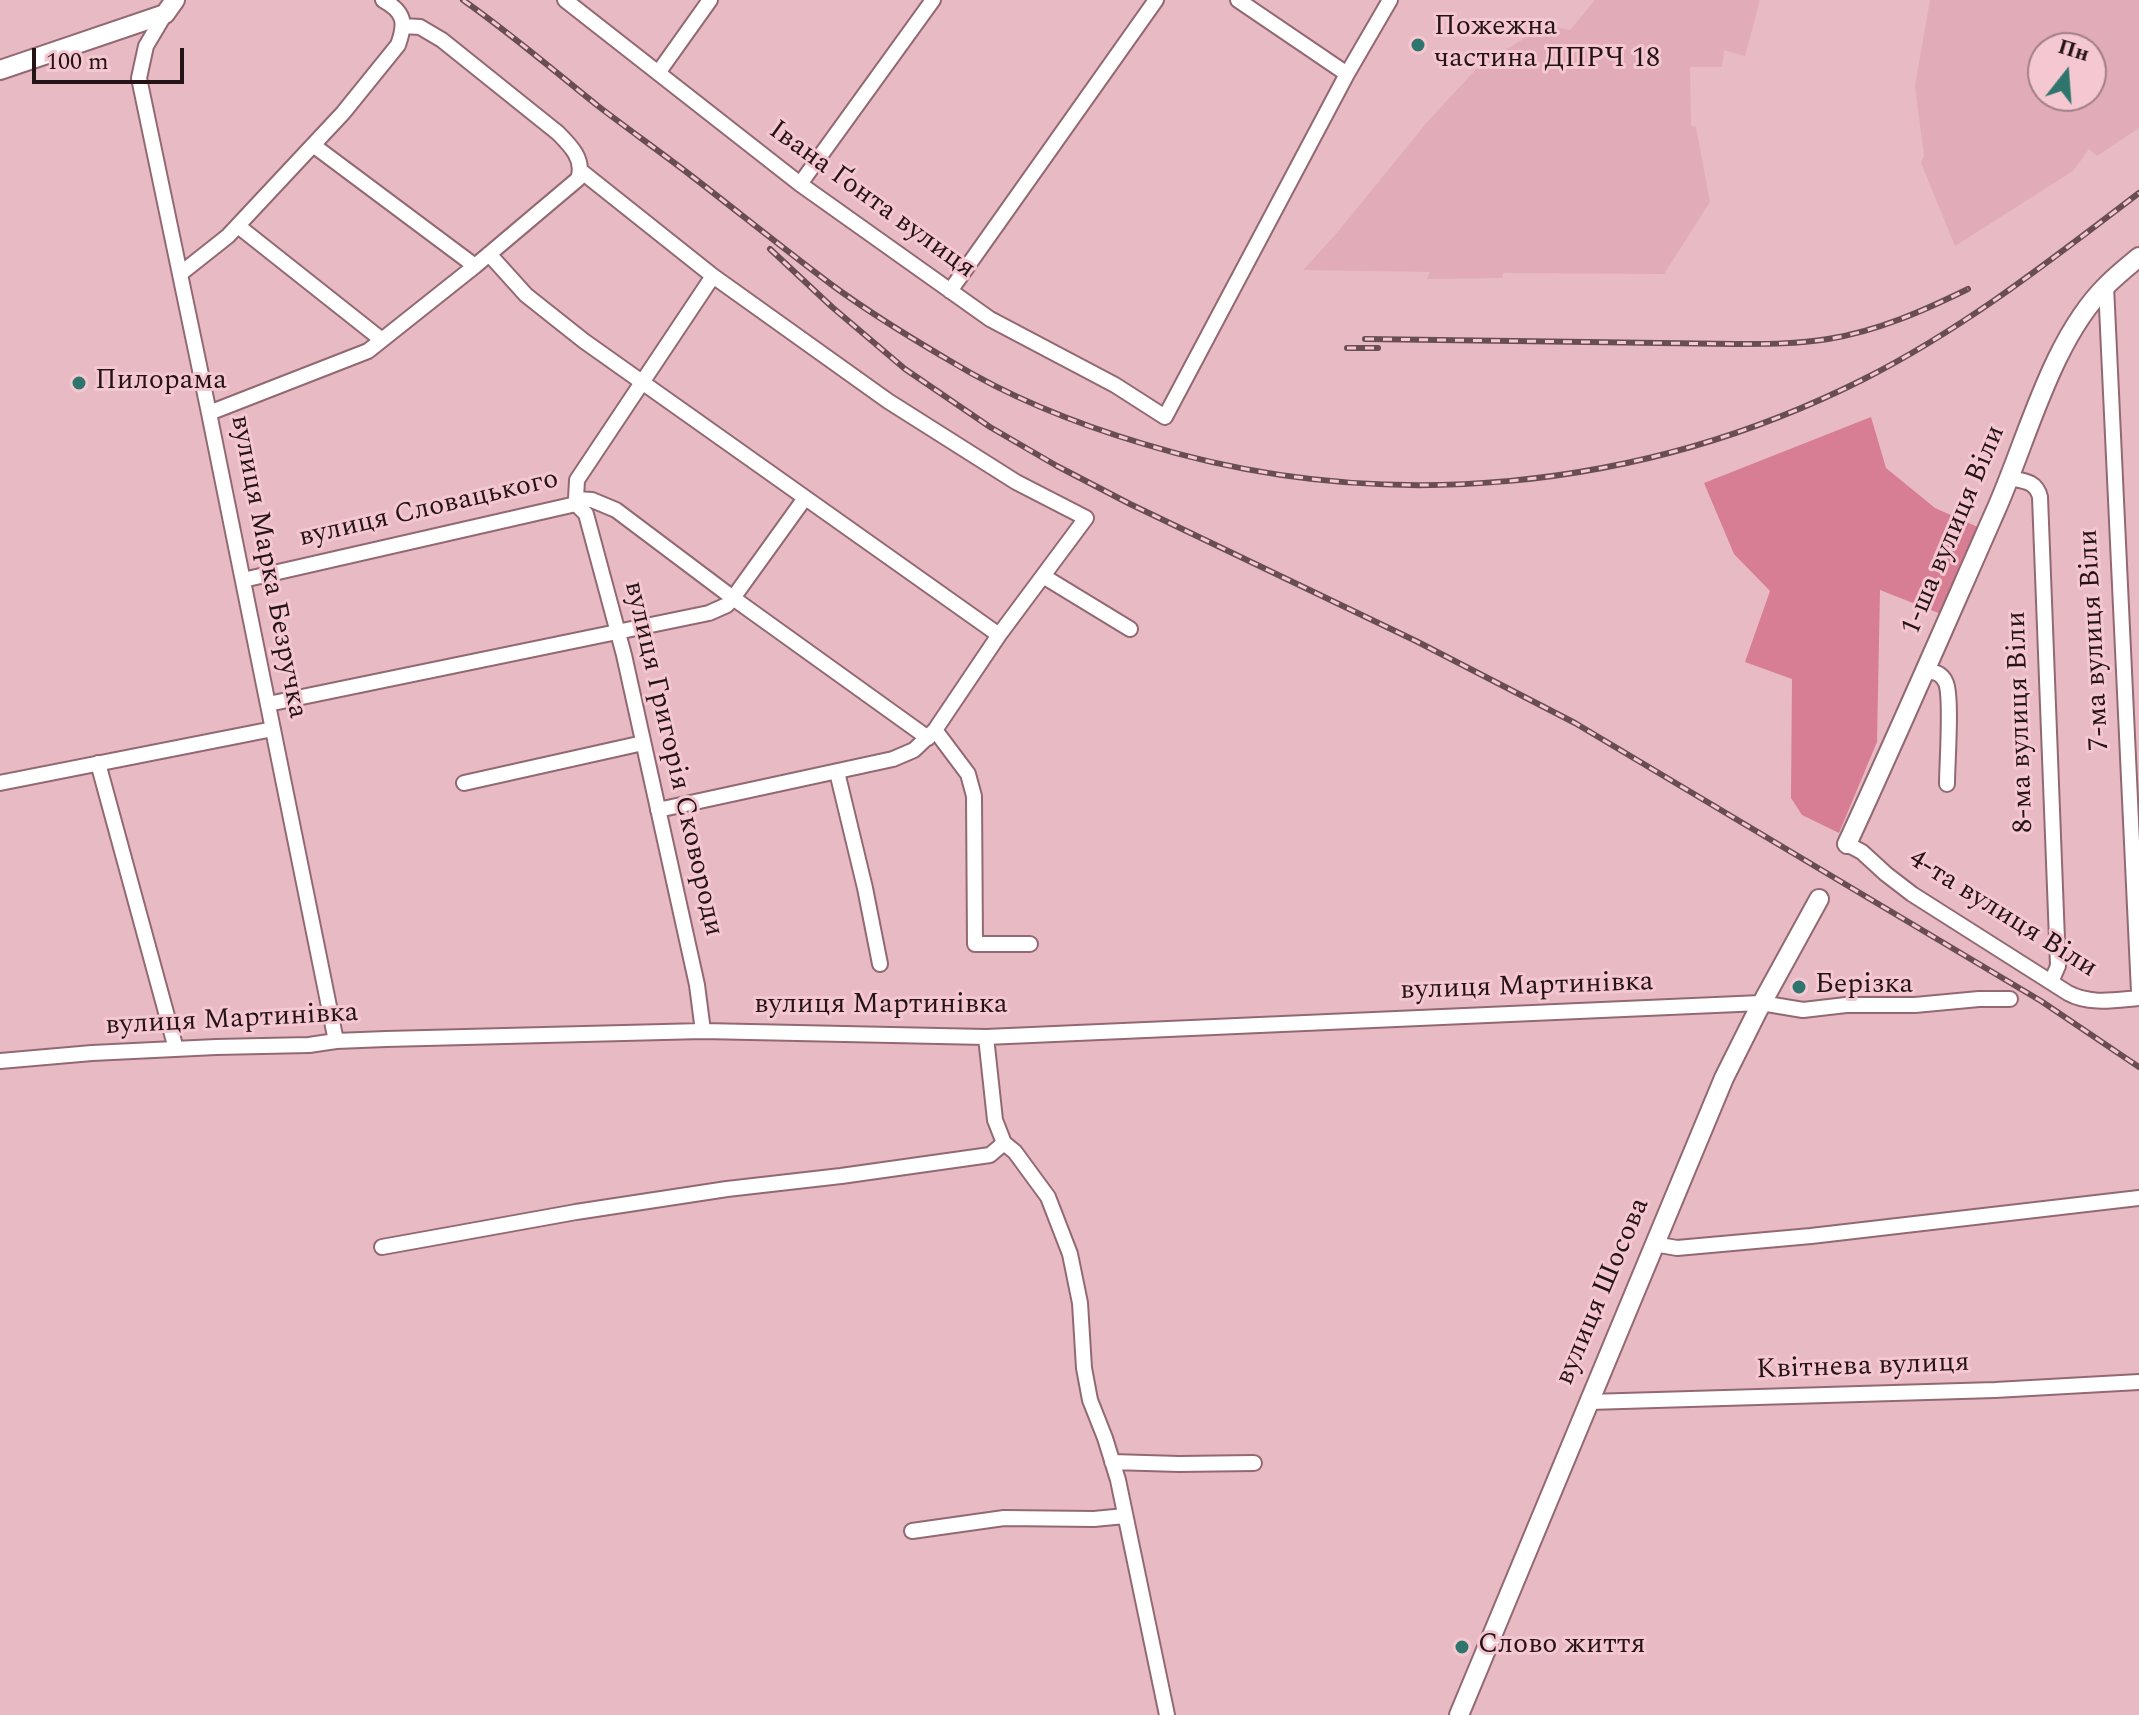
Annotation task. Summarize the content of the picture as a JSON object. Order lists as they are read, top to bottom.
{
  "streets": {
    "main road": ["1-ша вулиця Віли", "вулиця Шосова"],
    "street": [
      "Івана Ґонта вулиця",
      "вулиця Словацького",
      "вулиця Марка Безручка",
      "7-ма вулиця Віли",
      "8-ма вулиця Віли",
      "вулиця Григорія Сковороди",
      "4-та вулиця Віли",
      "вулиця Мартинівка",
      "Квітнева вулиця"
    ]
  },
  "crossings": [
    ["вулиця Словацького", "вулиця Марка Безручка"],
    ["вулиця Словацького", "вулиця Григорія Сковороди"],
    ["1-ша вулиця Віли", "7-ма вулиця Віли"],
    ["1-ша вулиця Віли", "8-ма вулиця Віли"],
    ["1-ша вулиця Віли", "4-та вулиця Віли"],
    ["вулиця Марка Безручка", "вулиця Мартинівка"],
    ["7-ма вулиця Віли", "4-та вулиця Віли"],
    ["8-ма вулиця Віли", "4-та вулиця Віли"],
    ["вулиця Григорія Сковороди", "вулиця Мартинівка"],
    ["вулиця Мартинівка", "вулиця Шосова"],
    ["вулиця Шосова", "Квітнева вулиця"]
  ],
  "places": [
    "Пожежна частина ДПРЧ 18",
    "Пилорама",
    "Берізка",
    "Слово життя"
  ],
  "scale_bar": "100 m",
  "north": "top"
}
